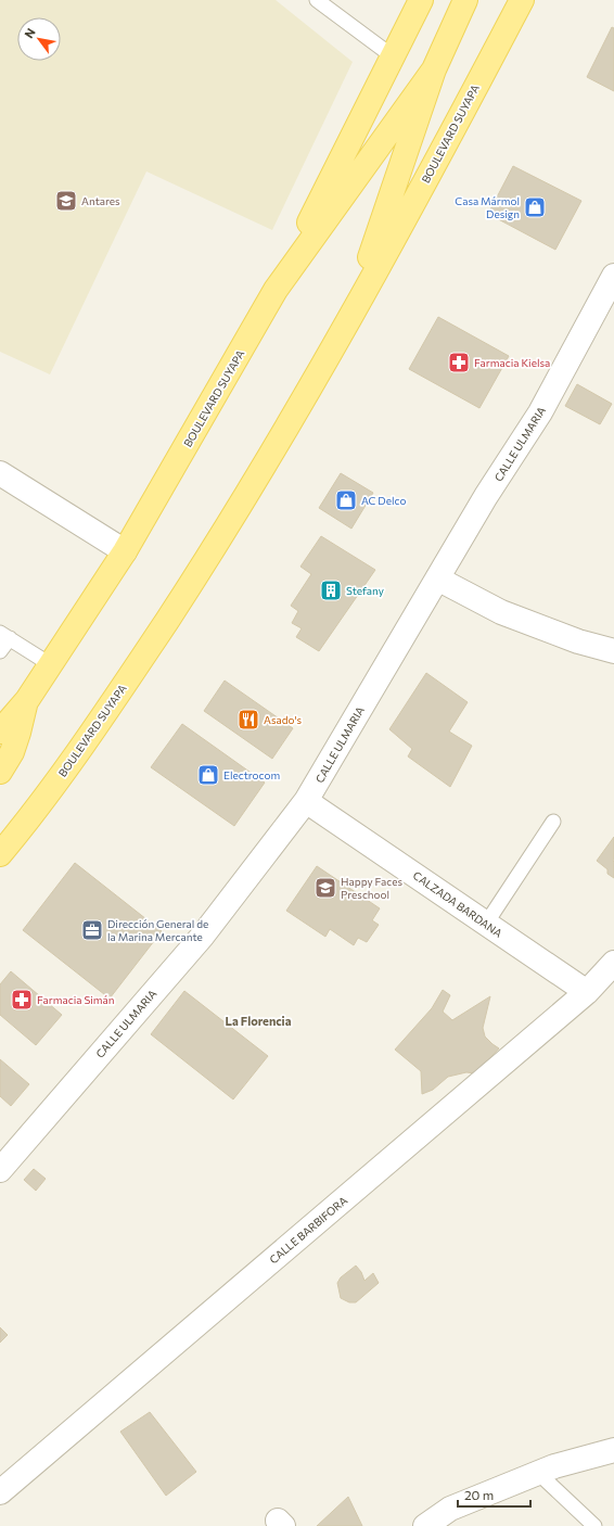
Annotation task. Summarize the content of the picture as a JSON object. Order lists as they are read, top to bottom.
{
  "streets": {
    "main road": ["BOULEVARD SUYAPA"],
    "street": ["CALLE ULMARIA", "CALZADA BARDANA", "CALLE BARBIFORA"]
  },
  "crossings": [
    ["CALLE ULMARIA", "CALZADA BARDANA"],
    ["CALZADA BARDANA", "CALLE BARBIFORA"]
  ],
  "districts": ["La Florencia"],
  "places": {
    "school or university": ["Antares", "Happy Faces Preschool"],
    "shop": ["Casa Mármol Design", "AC Delco", "Electrocom"],
    "pharmacy": ["Farmacia Kielsa", "Farmacia Simán"],
    "building": ["Stefany"],
    "restaurant": ["Asado's"],
    "office": ["Dirección General de la Marina Mercante"]
  },
  "scale_bar": "20 m",
  "north": "top left"
}
